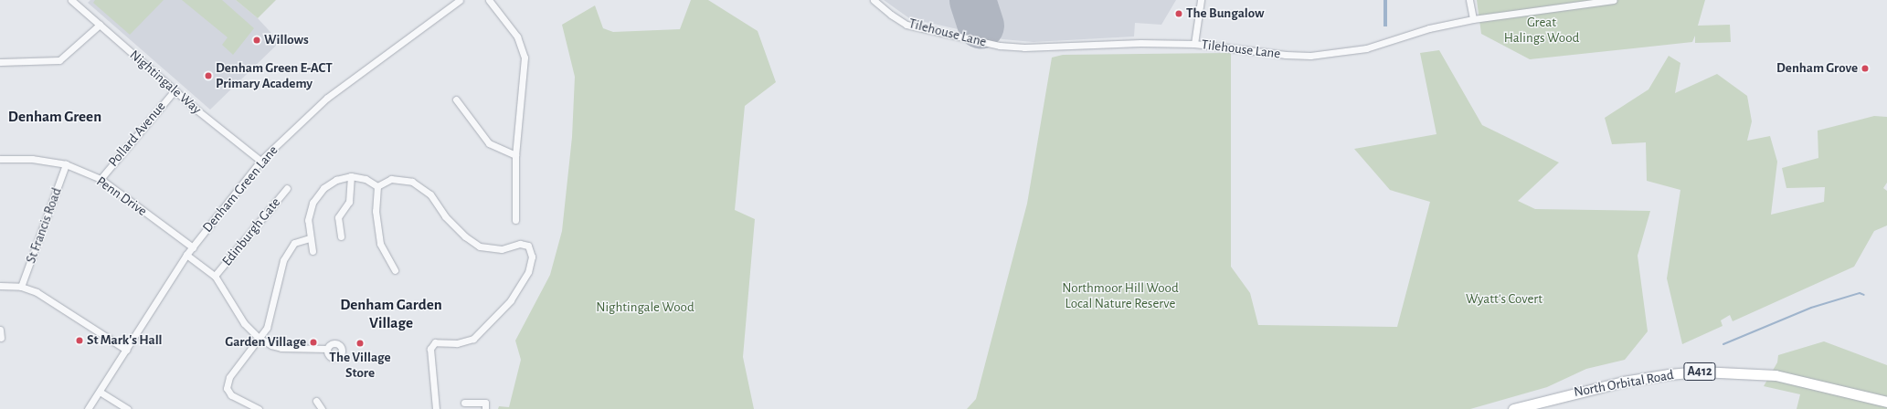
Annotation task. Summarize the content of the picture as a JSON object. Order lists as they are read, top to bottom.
{
  "streets": {
    "main road": ["A412", "North Orbital Road"],
    "street": [
      "Tilehouse Lane",
      "Nightingale Way",
      "Pollard Avenue",
      "Denham Green Lane",
      "Penn Drive",
      "St Francis Road",
      "Edinburgh Gate"
    ]
  },
  "crossings": [
    ["Nightingale Way", "Pollard Avenue"],
    ["Nightingale Way", "Denham Green Lane"],
    ["Pollard Avenue", "Penn Drive"],
    ["Denham Green Lane", "Penn Drive"],
    ["Penn Drive", "St Francis Road"]
  ],
  "districts": ["Denham Green", "Denham Garden Village"],
  "parks": [
    "Great Halings Wood",
    "Northmoor Hill Wood Local Nature Reserve",
    "Wyatt's Covert",
    "Nightingale Wood"
  ],
  "places": [
    "The Bungalow",
    "Willows",
    "Denham Grove",
    "Denham Green E-ACT Primary Academy",
    "St Mark's Hall",
    "Garden Village",
    "The Village Store"
  ]
}
